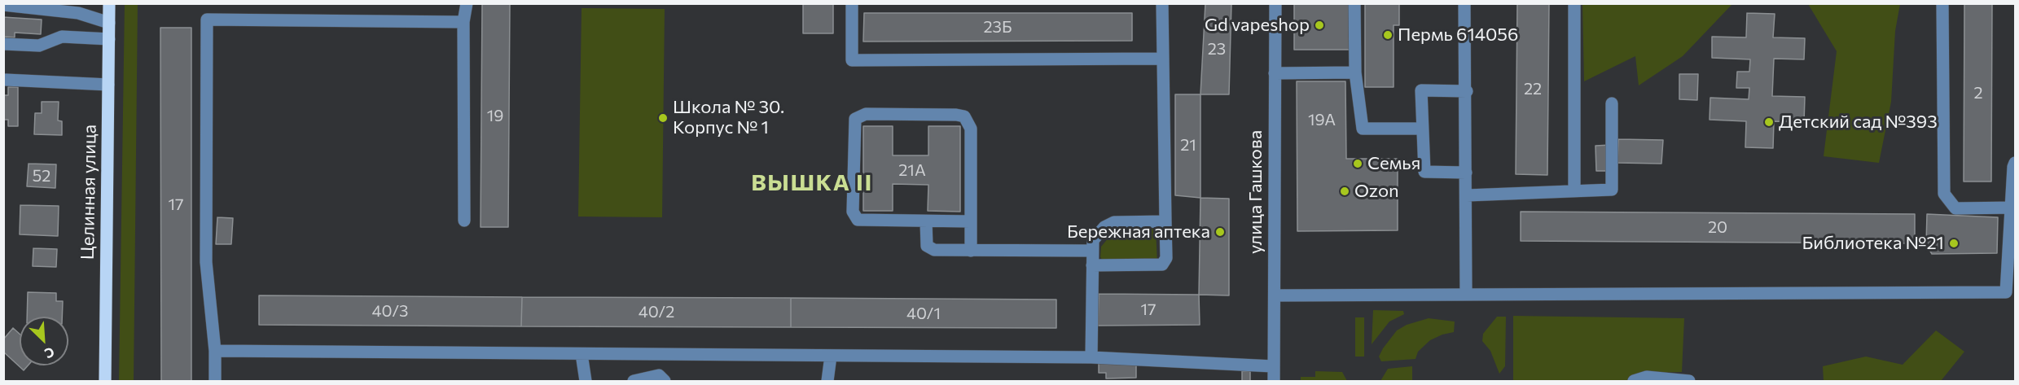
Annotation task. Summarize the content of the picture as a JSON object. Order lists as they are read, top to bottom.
{
  "streets": {
    "main road": ["Целинная улица"],
    "street": ["улица Гашкова"]
  },
  "districts": ["ВЫШКА II"],
  "places": [
    "Gd vapeshop",
    "Пермь 614056",
    "Школа № 30. Корпус № 1",
    "Детский сад №393",
    "Семья",
    "Ozon",
    "Бережная аптека",
    "Библиотека №21"
  ],
  "house_numbers": [
    "23Б",
    "23",
    "22",
    "2",
    "19",
    "19А",
    "21",
    "21А",
    "52",
    "17",
    "20",
    "17",
    "40/3",
    "40/2",
    "40/1"
  ],
  "north": "bottom right"
}
